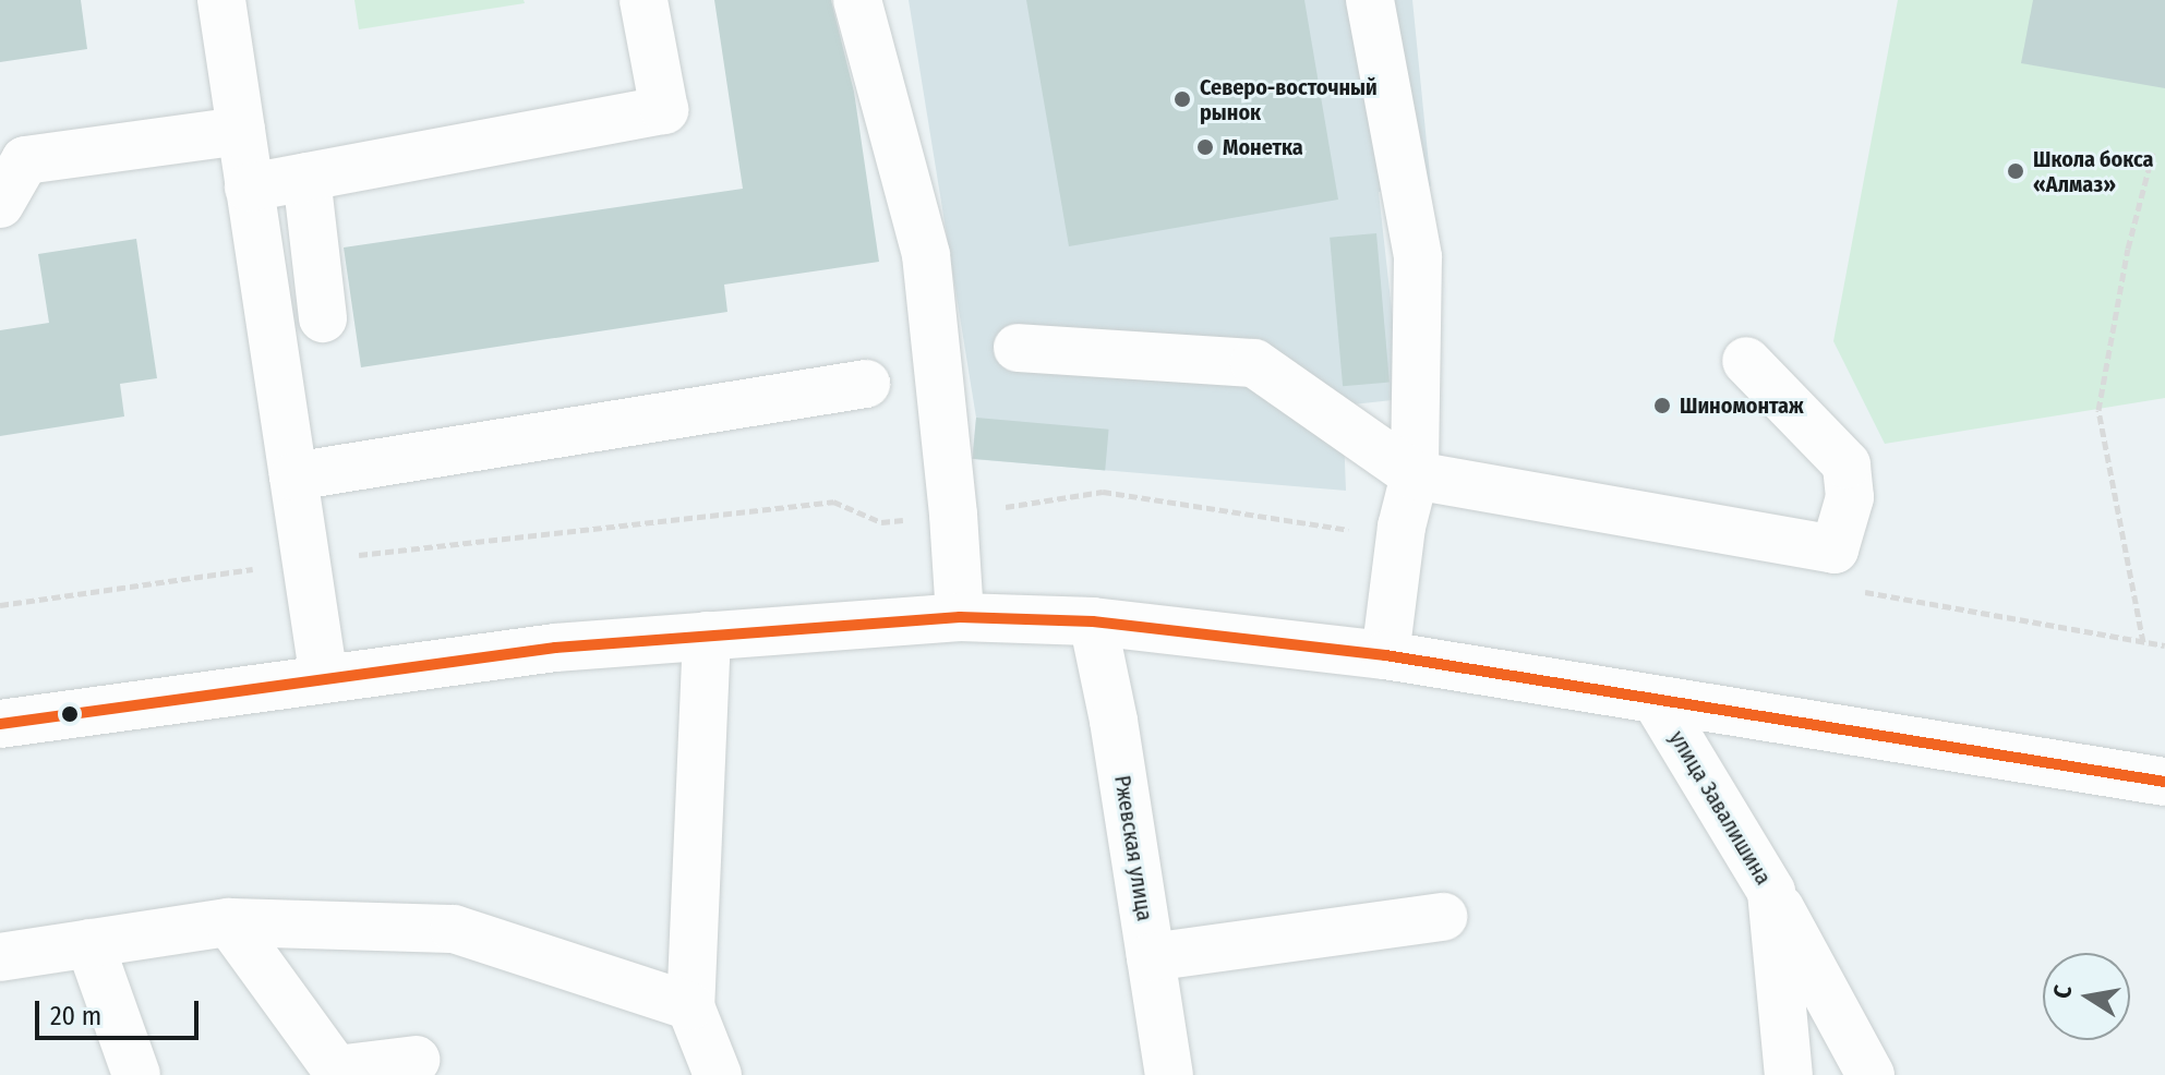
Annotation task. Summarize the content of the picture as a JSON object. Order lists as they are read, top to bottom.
{
  "streets": {
    "main road": ["улица Завалишина", "Ржевская улица"]
  },
  "places": [
    "Северо-восточный рынок",
    "Монетка",
    "Школа бокса «Алмаз»",
    "Шиномонтаж"
  ],
  "scale_bar": "20 m",
  "north": "left"
}
